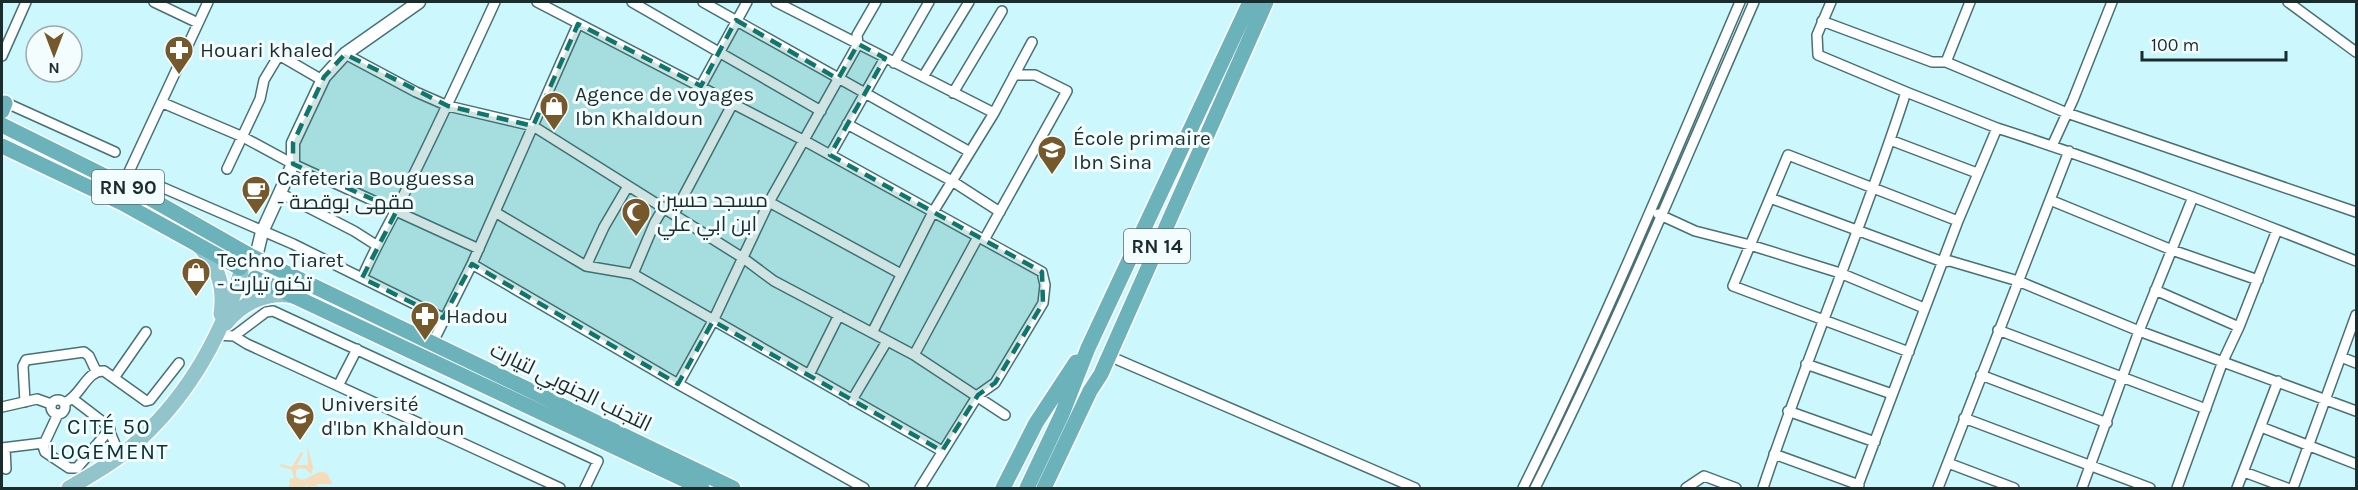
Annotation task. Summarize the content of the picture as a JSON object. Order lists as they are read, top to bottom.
{
  "streets": {
    "highway": ["RN 90", "RN 14", "التجنب الجنوبي لتيارت"]
  },
  "districts": ["CITÉ 50 LOGEMENT"],
  "places": {
    "pharmacy": ["Houari khaled", "Hadou"],
    "shop": ["Agence de voyages Ibn Khaldoun", "Techno Tiaret - تكنو تيارت"],
    "school or university": ["École primaire Ibn Sina", "Université d'Ibn Khaldoun"],
    "cafe": ["Cafeteria Bouguessa - مقهى بوقصة"],
    "mosque": ["مسجد حسين ابن ابي علي"]
  },
  "scale_bar": "100 m",
  "north": "bottom"
}
